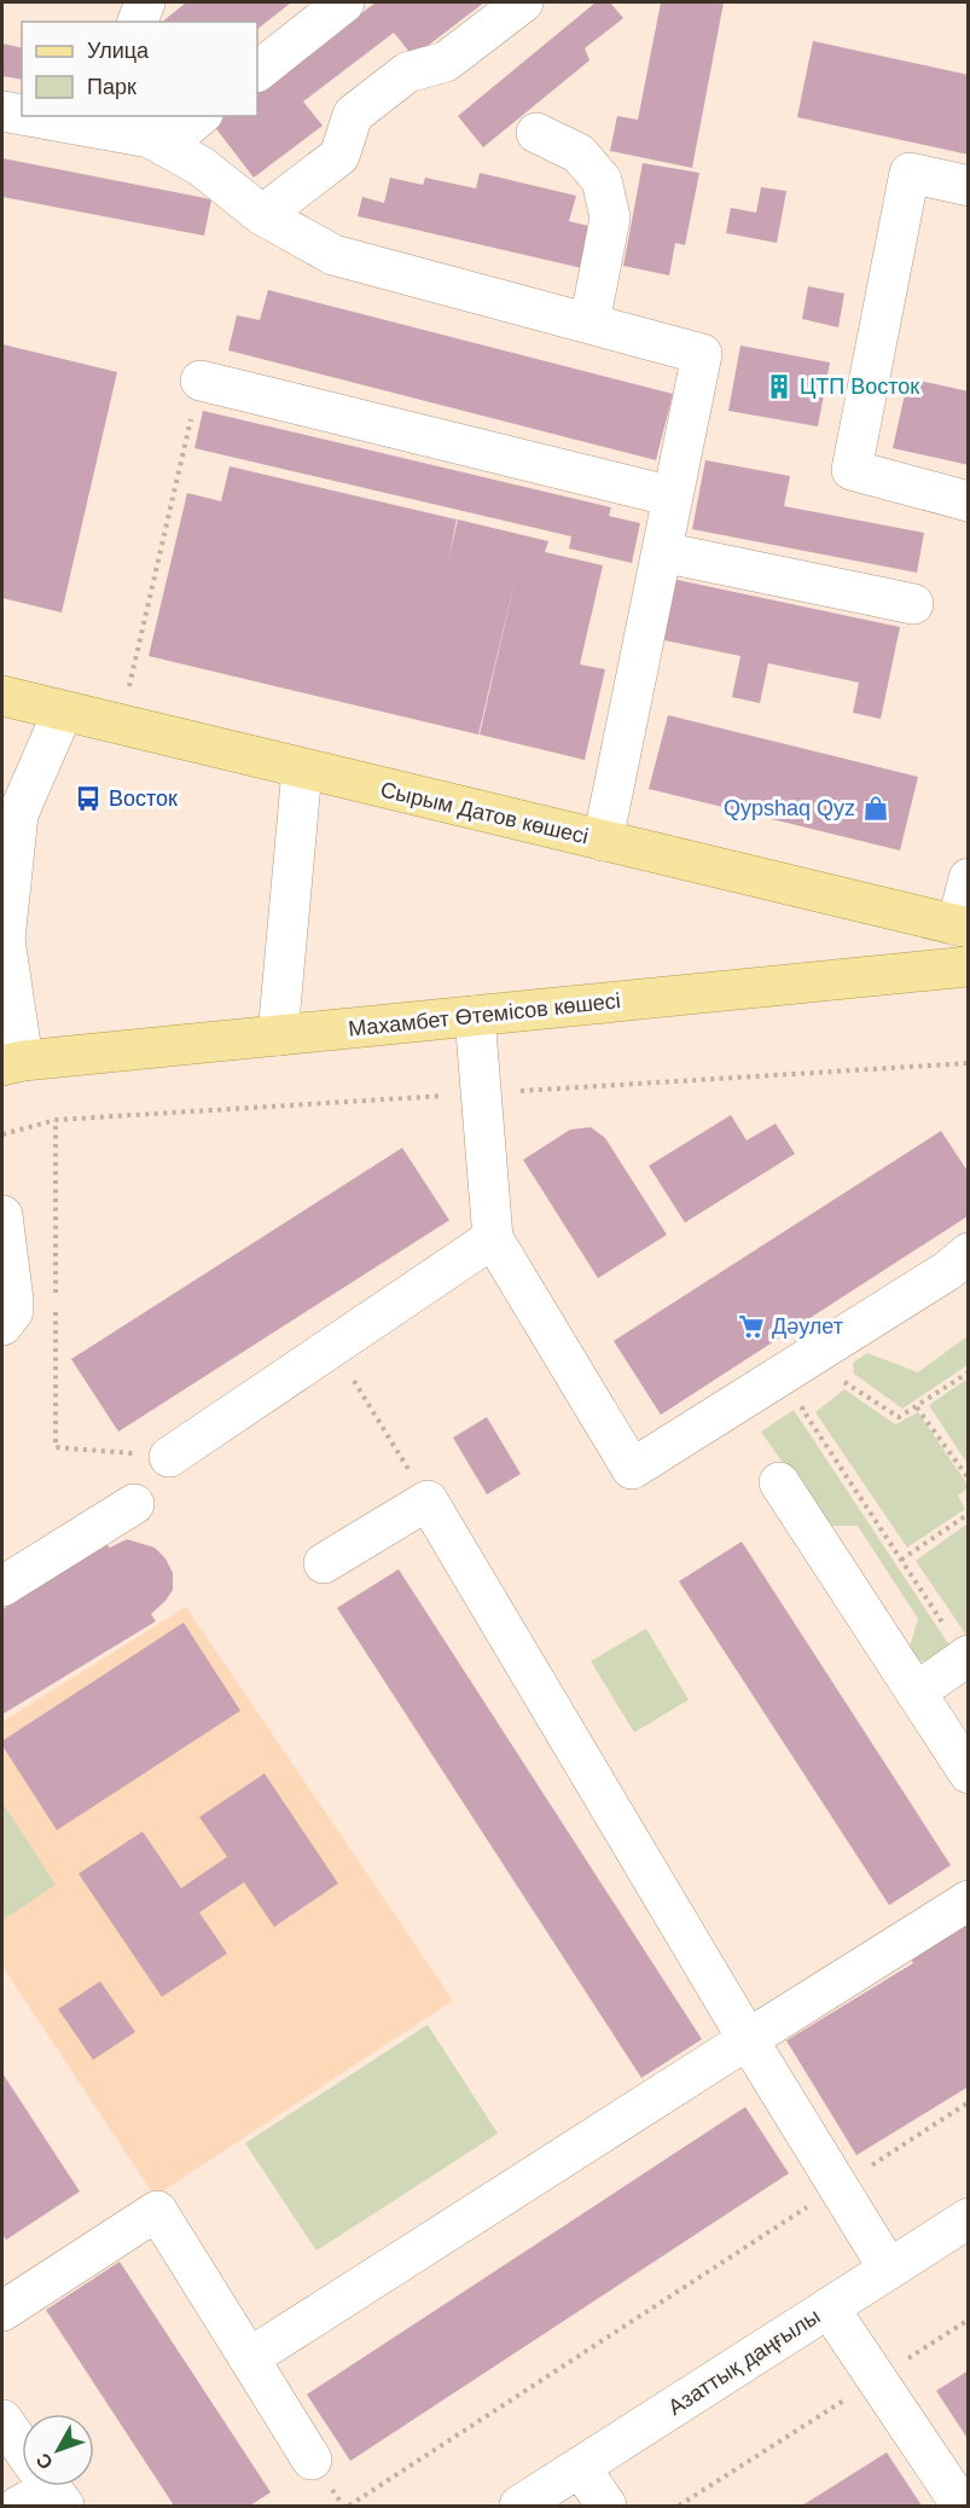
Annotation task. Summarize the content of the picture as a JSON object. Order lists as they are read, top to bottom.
{
  "streets": {
    "main road": ["Сырым Датов көшесі", "Махамбет Өтемісов көшесі"],
    "street": ["Азаттық даңғылы"]
  },
  "places": {
    "building": ["ЦТП Восток"],
    "bus stop": ["Восток"],
    "shop": ["Qypshaq Qyz"],
    "supermarket": ["Дәулет"]
  },
  "legend": ["Улица", "Парк"],
  "north": "bottom left"
}
